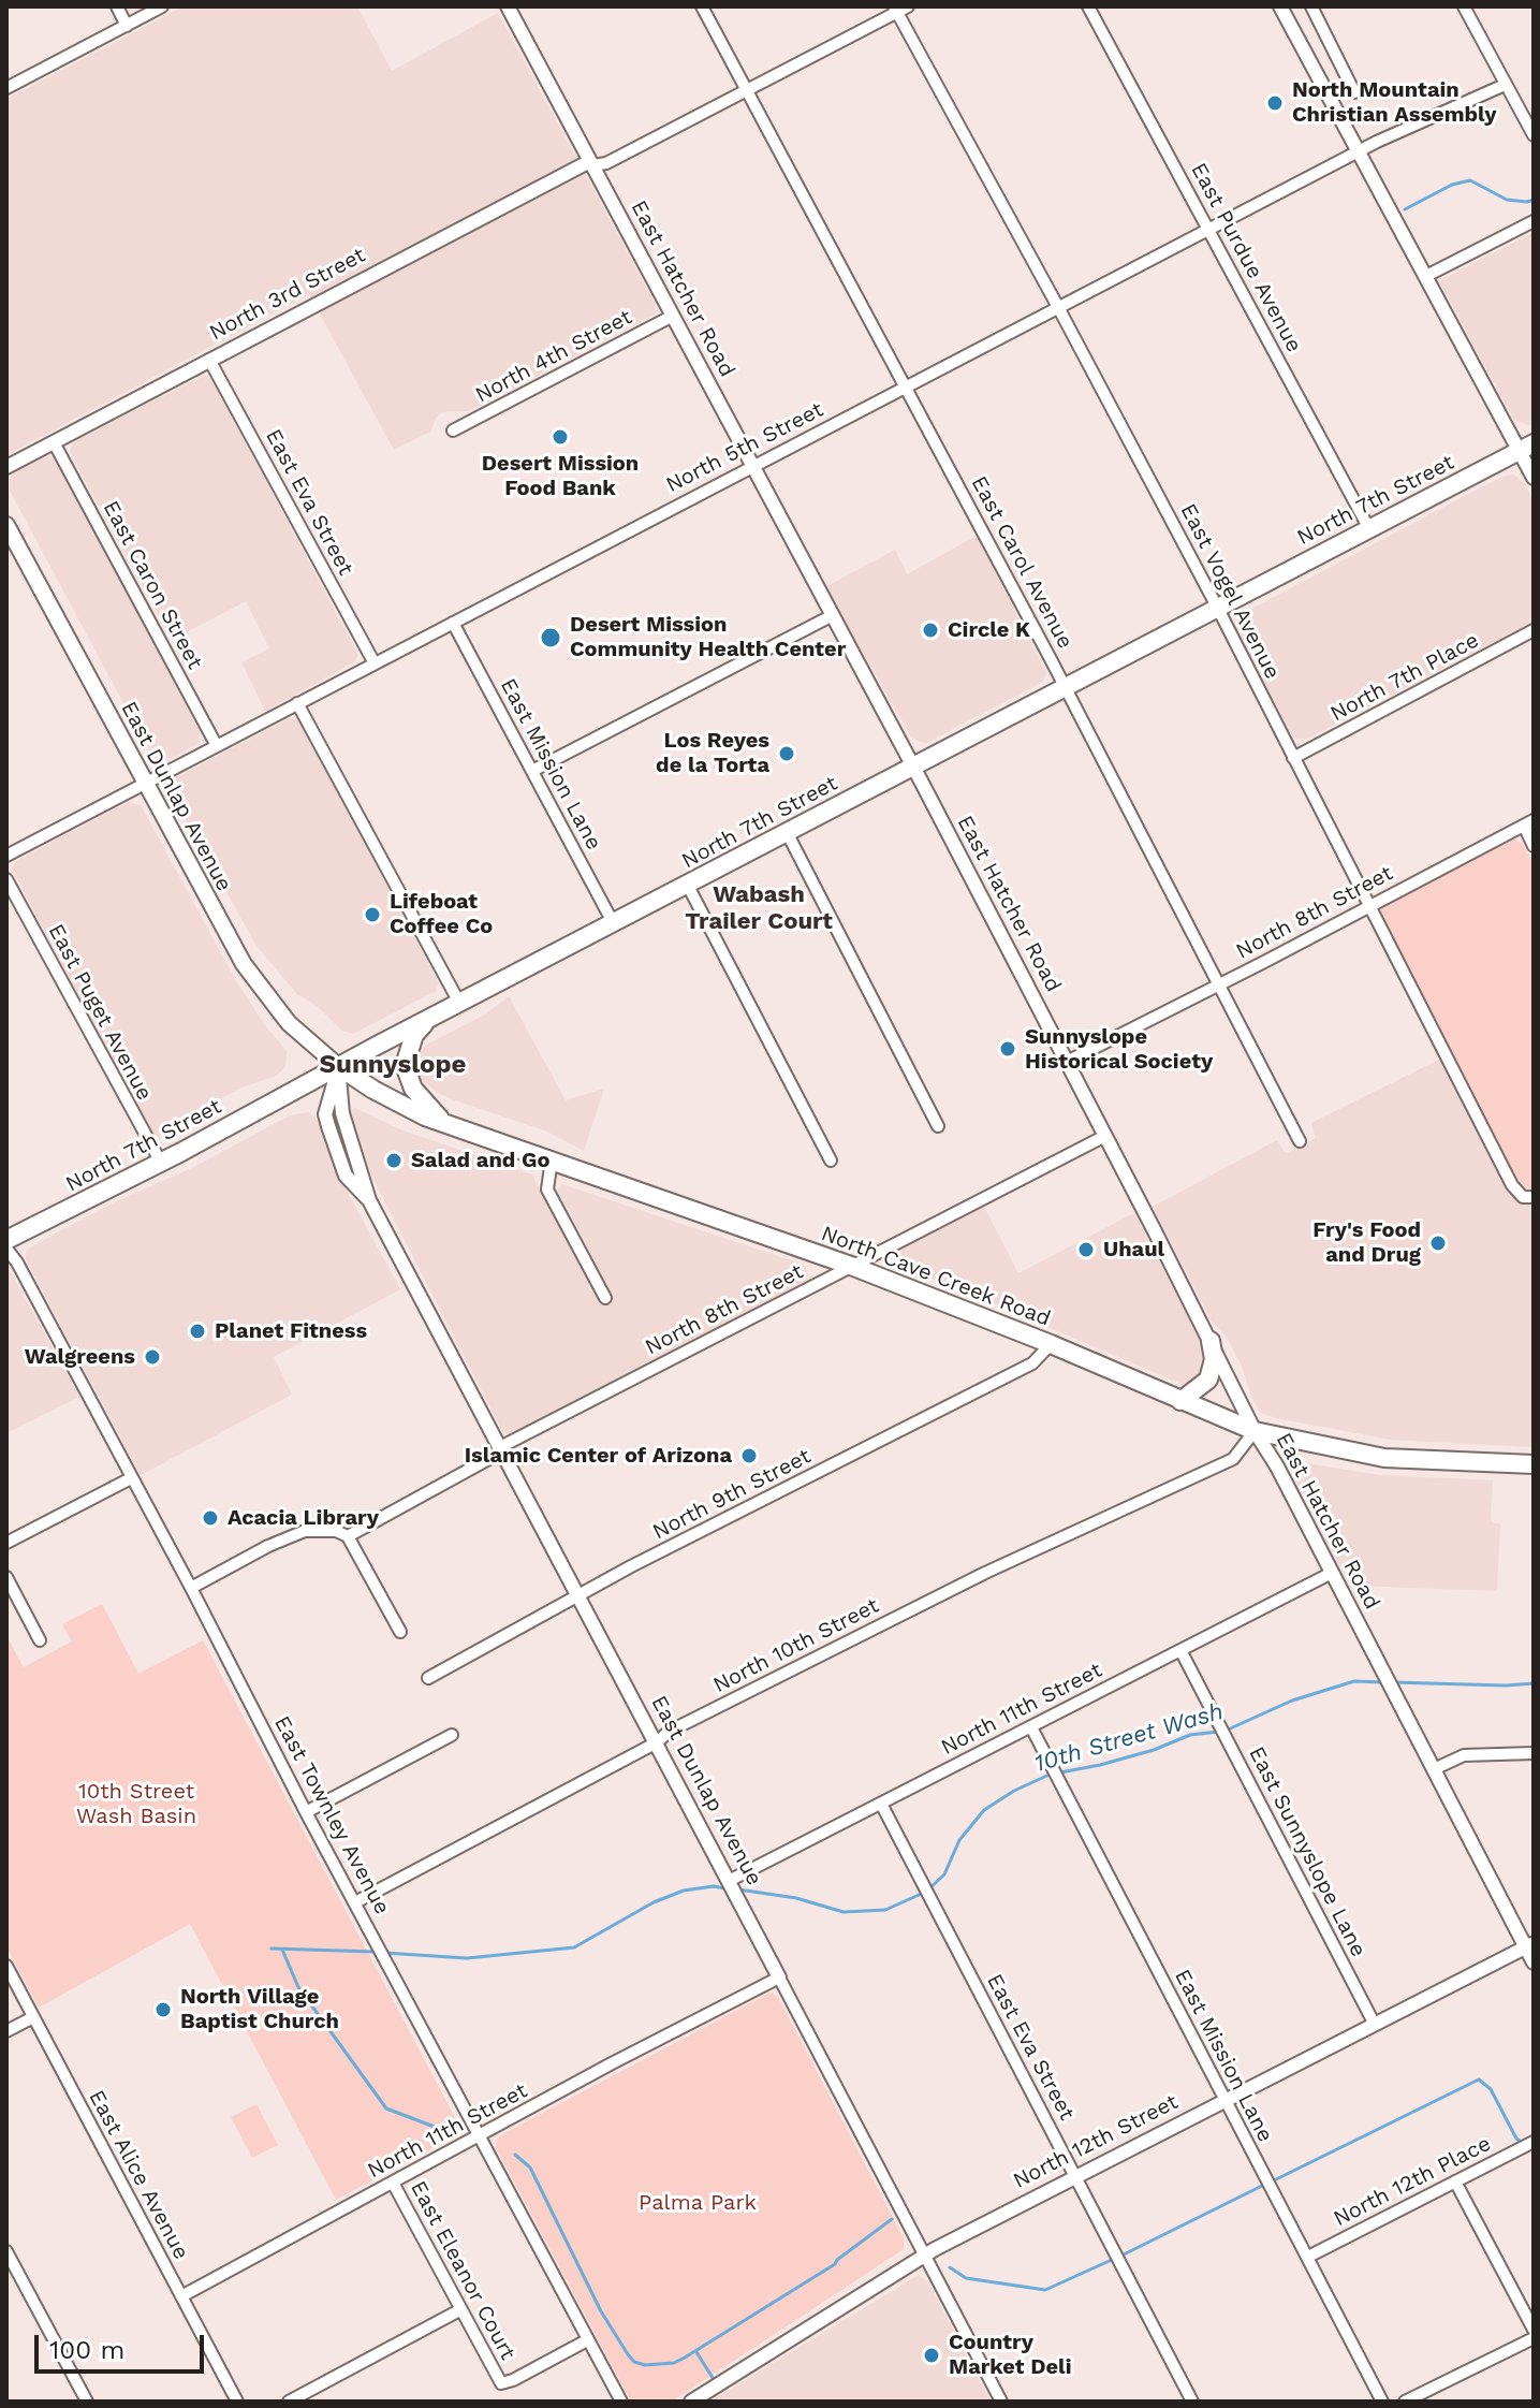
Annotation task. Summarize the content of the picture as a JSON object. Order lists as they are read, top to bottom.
{
  "streets": {
    "main road": ["North 7th Street", "East Dunlap Avenue", "North Cave Creek Road"],
    "street": [
      "East Purdue Avenue",
      "East Hatcher Road",
      "North 3rd Street",
      "North 4th Street",
      "North 5th Street",
      "East Eva Street",
      "East Carol Avenue",
      "East Caron Street",
      "East Vogel Avenue",
      "North 7th Place",
      "East Mission Lane",
      "North 8th Street",
      "East Puget Avenue",
      "North 9th Street",
      "North 10th Street",
      "North 11th Street",
      "East Townley Avenue",
      "East Sunnyslope Lane",
      "North 12th Street",
      "East Alice Avenue",
      "North 12th Place",
      "East Eleanor Court"
    ]
  },
  "crossings": [
    ["East Purdue Avenue", "North 5th Street"],
    ["East Purdue Avenue", "North 7th Street"],
    ["East Hatcher Road", "North 3rd Street"],
    ["East Hatcher Road", "North 4th Street"],
    ["East Hatcher Road", "North 5th Street"],
    ["East Hatcher Road", "North 7th Street"],
    ["East Hatcher Road", "North 8th Street"],
    ["East Hatcher Road", "North Cave Creek Road"],
    ["East Hatcher Road", "North 10th Street"],
    ["East Hatcher Road", "North 11th Street"],
    ["East Hatcher Road", "North 12th Street"],
    ["North 3rd Street", "East Eva Street"],
    ["North 3rd Street", "East Carol Avenue"],
    ["North 3rd Street", "East Caron Street"],
    ["North 3rd Street", "East Vogel Avenue"],
    ["North 5th Street", "East Eva Street"],
    ["North 5th Street", "East Carol Avenue"],
    ["North 5th Street", "East Caron Street"],
    ["North 5th Street", "East Vogel Avenue"],
    ["North 5th Street", "East Mission Lane"],
    ["North 5th Street", "East Dunlap Avenue"],
    ["North 7th Street", "East Carol Avenue"],
    ["North 7th Street", "East Vogel Avenue"],
    ["North 7th Street", "East Mission Lane"],
    ["North 7th Street", "East Dunlap Avenue"],
    ["North 7th Street", "East Puget Avenue"],
    ["North 7th Street", "North Cave Creek Road"],
    ["East Eva Street", "North 11th Street"],
    ["East Eva Street", "North 12th Street"],
    ["East Carol Avenue", "North 8th Street"],
    ["East Vogel Avenue", "North 7th Place"],
    ["East Vogel Avenue", "North 8th Street"],
    ["East Mission Lane", "North 11th Street"],
    ["East Mission Lane", "North 12th Street"],
    ["East Mission Lane", "North 12th Place"],
    ["East Dunlap Avenue", "North 8th Street"],
    ["East Dunlap Avenue", "North Cave Creek Road"],
    ["East Dunlap Avenue", "North 9th Street"],
    ["East Dunlap Avenue", "North 10th Street"],
    ["East Dunlap Avenue", "North 11th Street"],
    ["East Dunlap Avenue", "North 12th Street"],
    ["North 8th Street", "North Cave Creek Road"],
    ["North Cave Creek Road", "North 9th Street"],
    ["North Cave Creek Road", "North 10th Street"],
    ["North 10th Street", "East Townley Avenue"],
    ["North 11th Street", "East Townley Avenue"],
    ["North 11th Street", "East Sunnyslope Lane"],
    ["North 11th Street", "East Alice Avenue"],
    ["North 11th Street", "East Eleanor Court"],
    ["East Townley Avenue", "East Eleanor Court"],
    ["East Sunnyslope Lane", "North 12th Street"]
  ],
  "districts": ["Wabash Trailer Court", "Sunnyslope"],
  "water": ["10th Street Wash"],
  "parks": ["10th Street Wash Basin", "Palma Park"],
  "places": [
    "North Mountain Christian Assembly",
    "Desert Mission Food Bank",
    "Circle K",
    "Desert Mission Community Health Center",
    "Los Reyes de la Torta",
    "Lifeboat Coffee Co",
    "Sunnyslope Historical Society",
    "Salad and Go",
    "Fry's Food and Drug",
    "Uhaul",
    "Planet Fitness",
    "Walgreens",
    "Islamic Center of Arizona",
    "Acacia Library",
    "North Village Baptist Church",
    "Country Market Deli"
  ],
  "scale_bar": "100 m"
}
